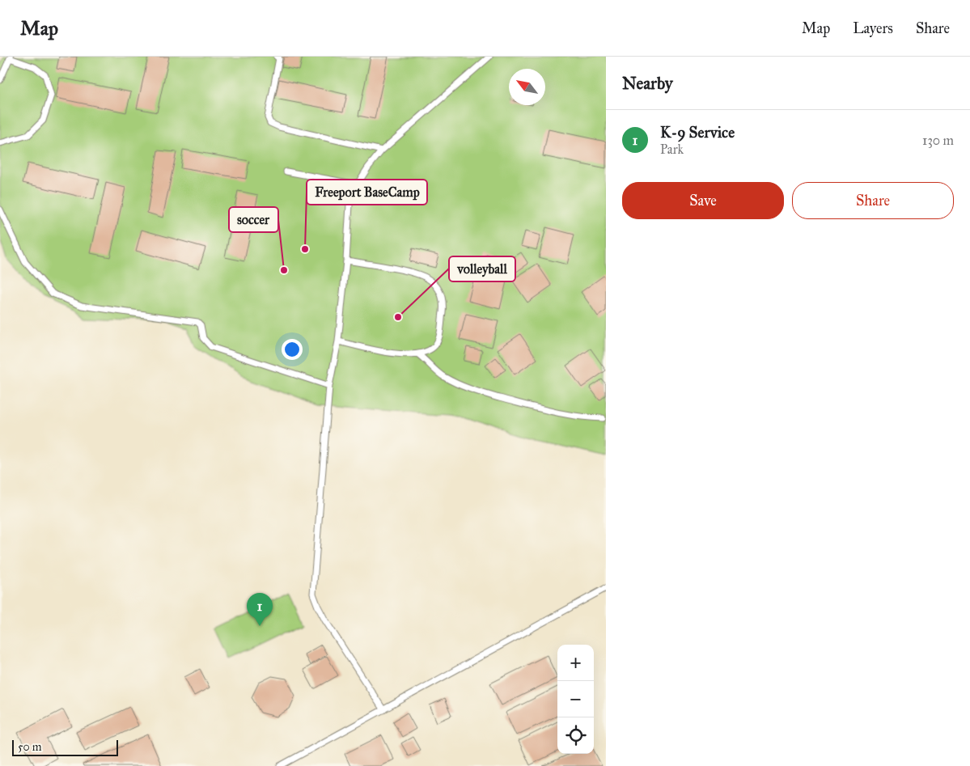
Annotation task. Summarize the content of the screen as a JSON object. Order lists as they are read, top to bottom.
{
  "places": ["Freeport BaseCamp", "soccer", "volleyball"],
  "scale_bar": "50 m",
  "north": "top left",
  "page": {
    "header": "Map",
    "nav": ["Map", "Layers", "Share"],
    "heading": "Nearby",
    "list": [
      {
        "mark": "1",
        "name": "K-9 Service",
        "note": "Park",
        "value": "130 m"
      }
    ],
    "buttons": ["Save", "Share"],
    "pins": "1",
    "map_buttons": ["+", "−"],
    "scale": "50 m"
  }
}
